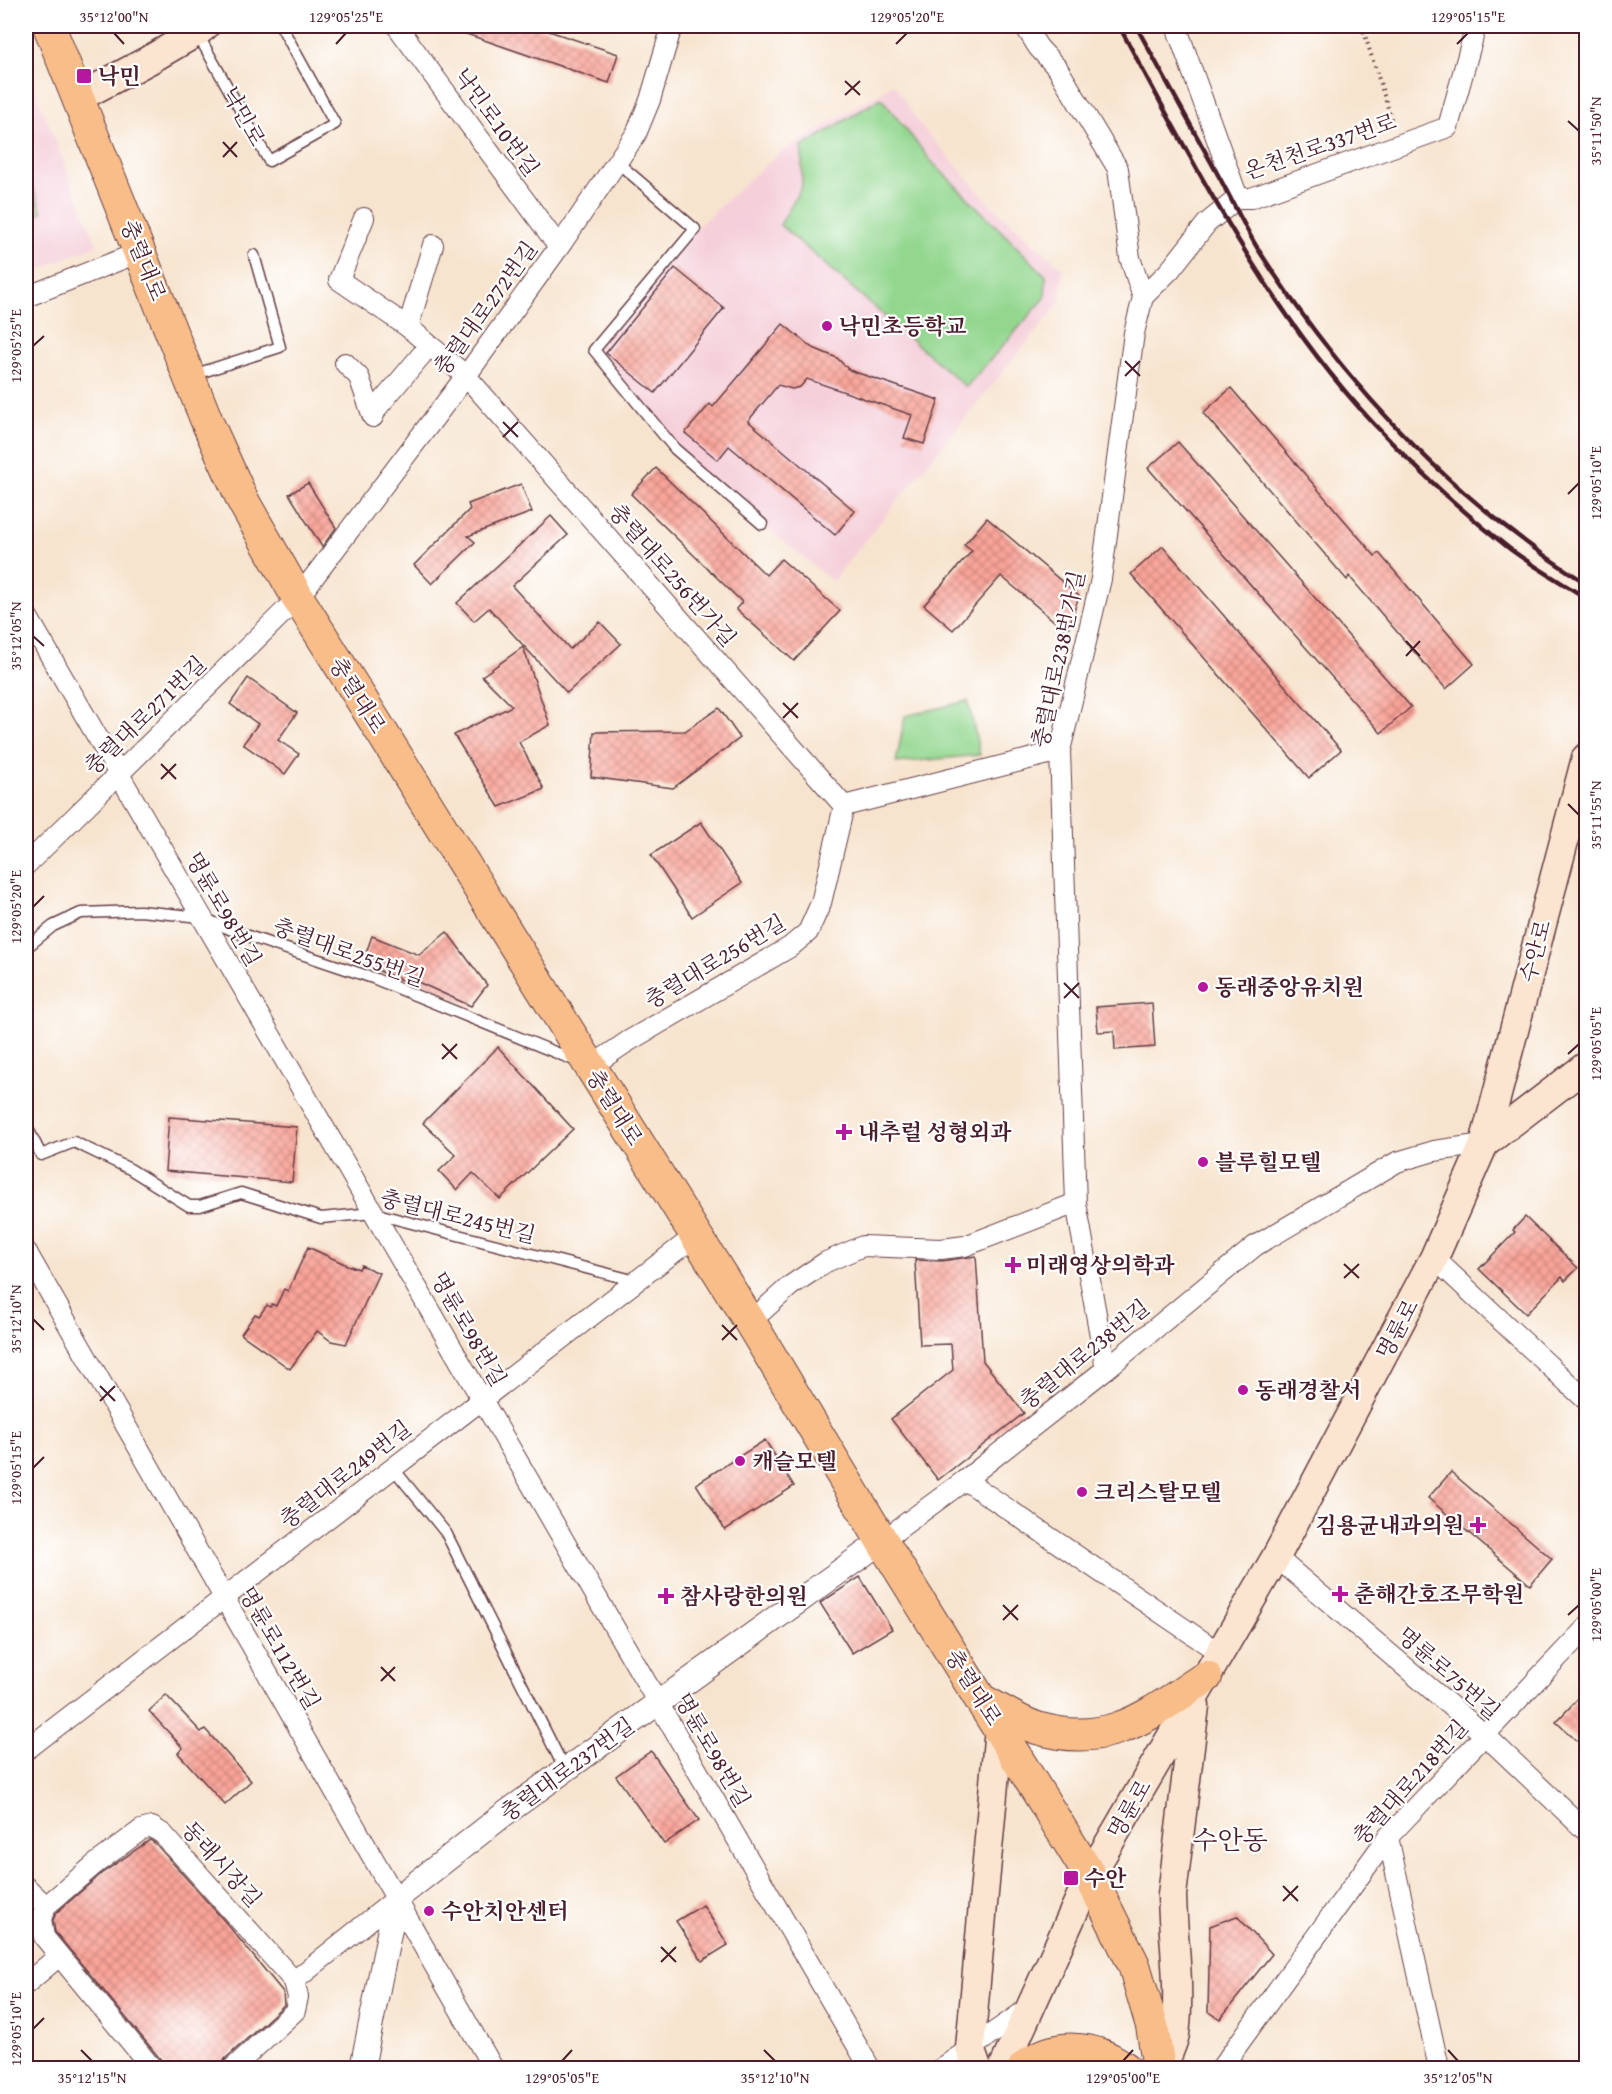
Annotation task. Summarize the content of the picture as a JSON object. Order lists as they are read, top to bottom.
{
  "streets": {
    "main road": [
      "낙민로",
      "충렬대로",
      "수안로",
      "명륜로"
    ],
    "street": [
      "낙민로10번길",
      "온천천로337번로",
      "충렬대로272번길",
      "충렬대로256번가길",
      "충렬대로238번가길",
      "충렬대로271번길",
      "명륜로98번길",
      "충렬대로256번길",
      "충렬대로238번길",
      "충렬대로249번길",
      "명륜로112번길",
      "명륜로75번길",
      "충렬대로237번길",
      "충렬대로218번길",
      "동래시장길"
    ],
    "lane": ["충렬대로255번길", "충렬대로245번길"]
  },
  "crossings": [
    ["낙민로", "충렬대로"],
    ["낙민로10번길", "충렬대로272번길"],
    ["온천천로337번로", "충렬대로238번가길"],
    ["충렬대로", "충렬대로272번길"],
    ["충렬대로", "충렬대로271번길"],
    ["충렬대로", "충렬대로255번길"],
    ["충렬대로", "충렬대로256번길"],
    ["충렬대로", "명륜로"],
    ["충렬대로", "충렬대로238번길"],
    ["충렬대로", "충렬대로249번길"],
    ["충렬대로", "충렬대로237번길"],
    ["충렬대로272번길", "충렬대로256번가길"],
    ["충렬대로272번길", "충렬대로271번길"],
    ["충렬대로256번가길", "충렬대로256번길"],
    ["충렬대로238번가길", "충렬대로238번길"],
    ["충렬대로271번길", "명륜로98번길"],
    ["명륜로98번길", "충렬대로255번길"],
    ["명륜로98번길", "충렬대로245번길"],
    ["명륜로98번길", "충렬대로249번길"],
    ["명륜로98번길", "충렬대로237번길"],
    ["수안로", "명륜로"],
    ["수안로", "충렬대로238번길"],
    ["충렬대로255번길", "충렬대로256번길"],
    ["충렬대로245번길", "충렬대로249번길"],
    ["명륜로", "충렬대로238번길"],
    ["명륜로", "명륜로75번길"],
    ["충렬대로238번길", "충렬대로237번길"],
    ["충렬대로249번길", "명륜로112번길"],
    ["명륜로112번길", "충렬대로237번길"],
    ["명륜로75번길", "충렬대로218번길"]
  ],
  "districts": ["수안동"],
  "places": {
    "transit": ["낙민", "수안"],
    "other": [
      "낙민초등학교",
      "동래중앙유치원",
      "블루힐모텔",
      "동래경찰서",
      "캐슬모텔",
      "크리스탈모텔",
      "수안치안센터"
    ],
    "health": [
      "내추럴 성형외과",
      "미래영상의학과",
      "김용균내과의원",
      "춘해간호조무학원",
      "참사랑한의원"
    ]
  },
  "coordinates": [
    "35°12'00\"N",
    "129°05'25\"E",
    "129°05'20\"E",
    "129°05'15\"E",
    "35°11'50\"N",
    "129°05'10\"E",
    "35°12'05\"N",
    "35°11'55\"N",
    "129°05'05\"E",
    "35°12'10\"N",
    "129°05'00\"E",
    "35°12'15\"N"
  ]
}
